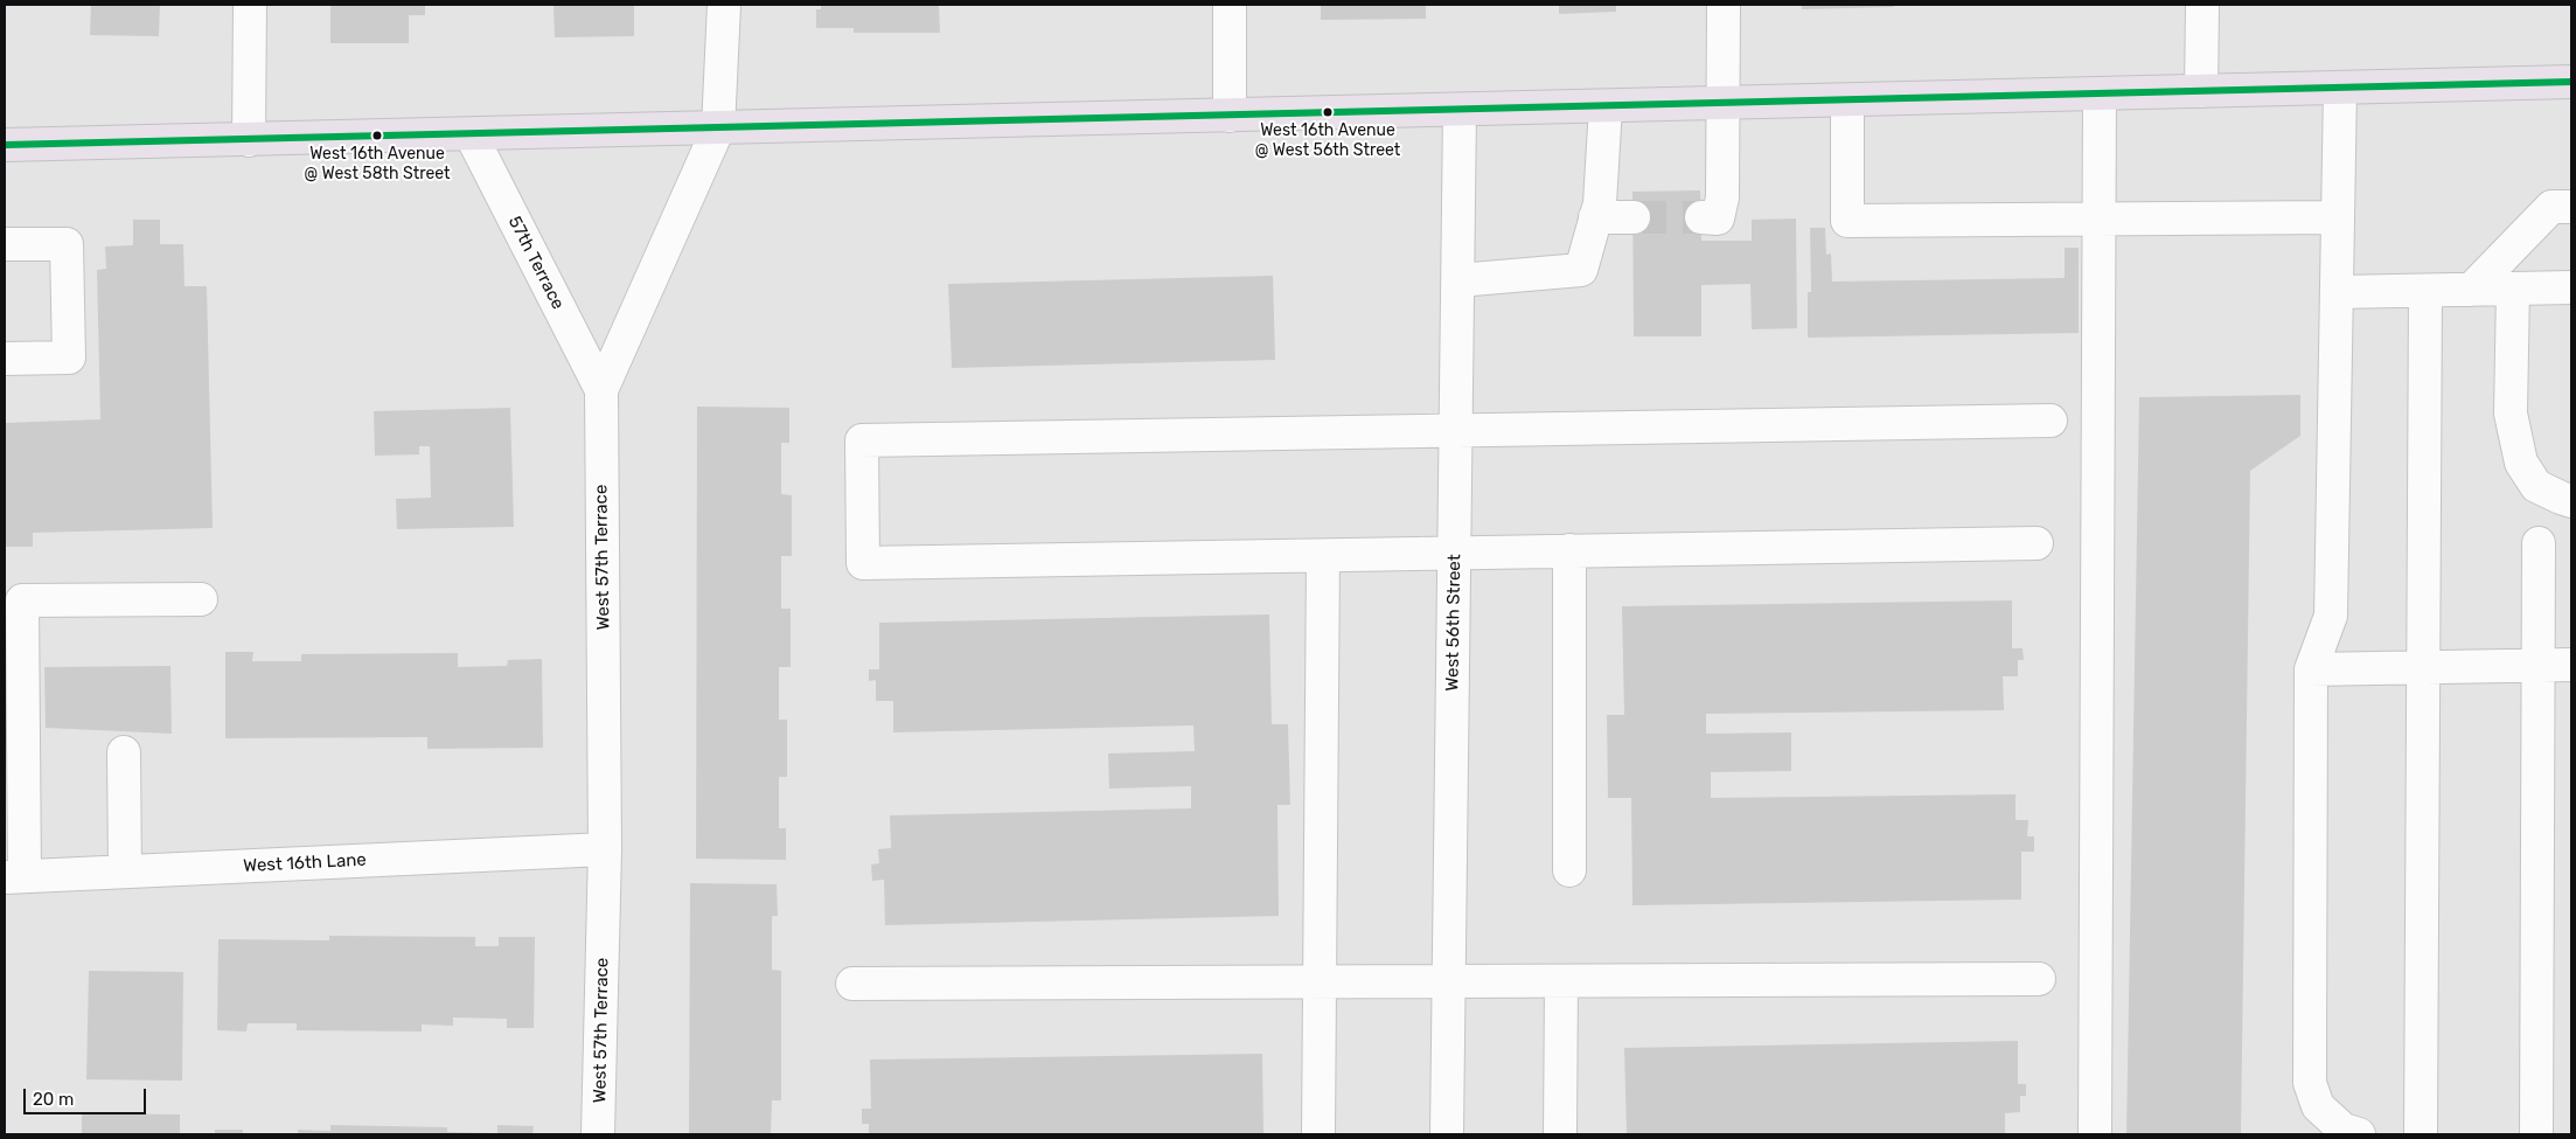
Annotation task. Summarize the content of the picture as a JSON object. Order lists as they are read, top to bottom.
{
  "streets": {
    "street": [
      "57th Terrace",
      "West 57th Terrace",
      "West 56th Street",
      "West 16th Lane"
    ]
  },
  "crossings": [
    ["57th Terrace", "West 57th Terrace"],
    ["West 57th Terrace", "West 16th Lane"]
  ],
  "places": ["West 16th Avenue @ West 56th Street", "West 16th Avenue @ West 58th Street"],
  "scale_bar": "20 m"
}
